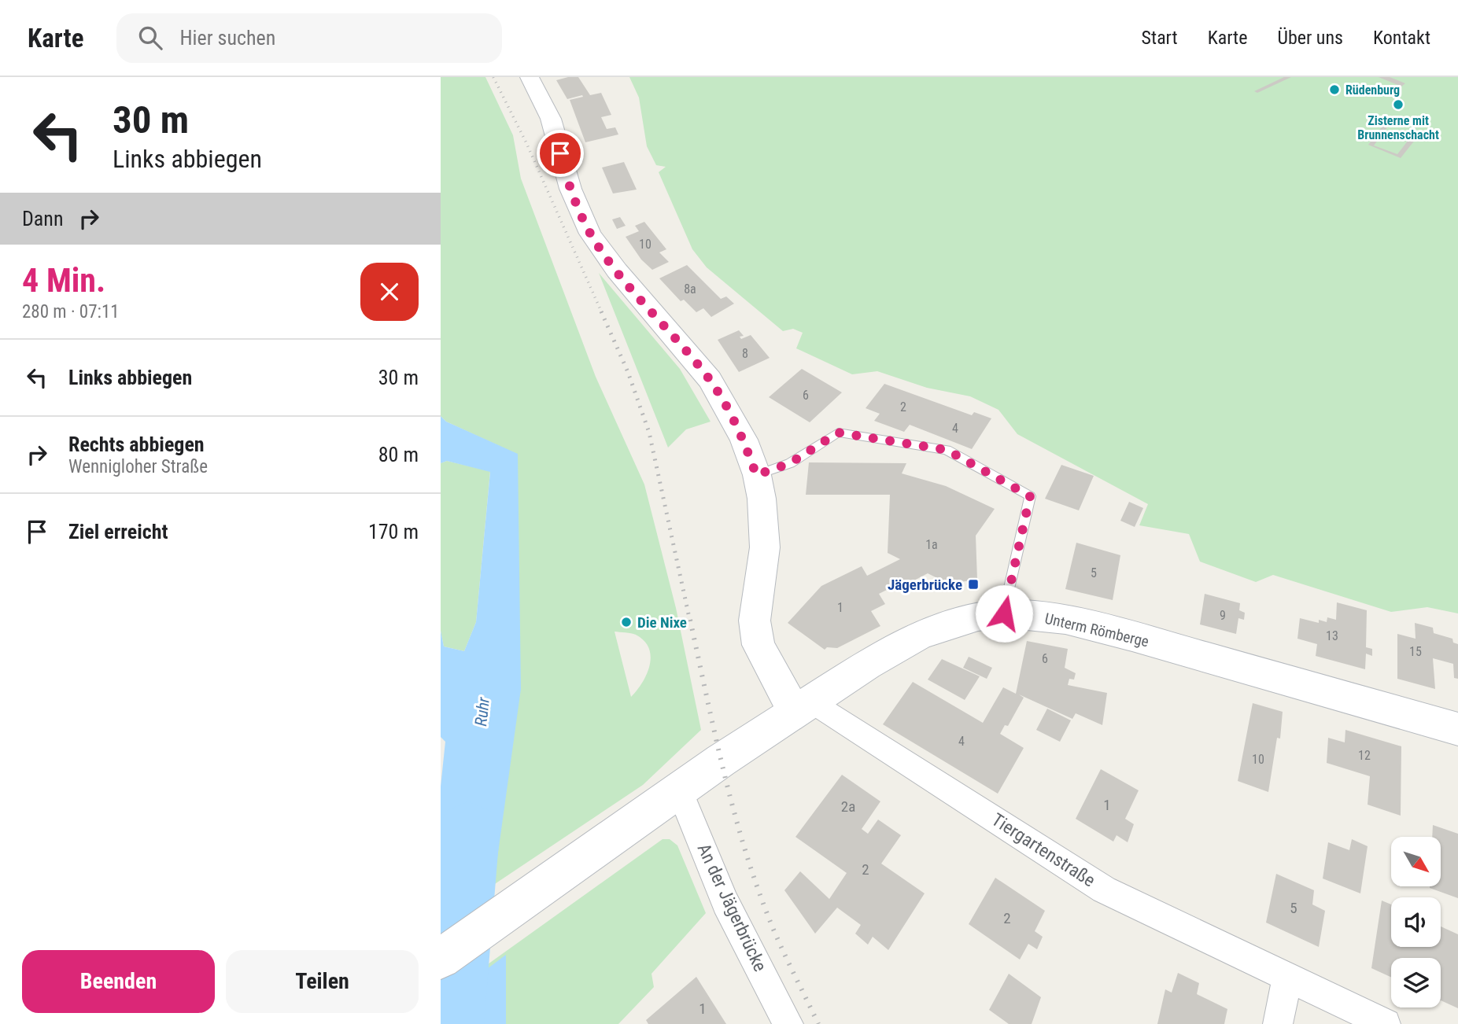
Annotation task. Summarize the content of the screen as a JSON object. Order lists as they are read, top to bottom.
{
  "streets": {
    "main road": ["Unterm Römberge"],
    "street": ["Tiergartenstraße", "An der Jägerbrücke"]
  },
  "crossings": [
    ["Unterm Römberge", "Tiergartenstraße"],
    ["Unterm Römberge", "An der Jägerbrücke"]
  ],
  "water": ["Ruhr"],
  "places": {
    "other": ["Rüdenburg", "Zisterne mit Brunnenschacht", "Die Nixe"],
    "transit": ["Jägerbrücke"]
  },
  "house_numbers": [
    "10",
    "8a",
    "8",
    "6",
    "2",
    "4",
    "1a",
    "5",
    "1",
    "9",
    "13",
    "15",
    "6",
    "4",
    "12",
    "10",
    "1",
    "2a",
    "2",
    "5",
    "2",
    "1"
  ],
  "north": "bottom right",
  "page": {
    "header": "Karte",
    "search": "Hier suchen",
    "nav": [
      "Start",
      "Karte",
      "Über uns",
      "Kontakt"
    ],
    "turn": ["30 m", "Links abbiegen"],
    "then": "Dann",
    "heading": ["4 Min.", "280 m · 07:11"],
    "list": [
      {
        "name": "Links abbiegen",
        "value": "30 m"
      },
      {
        "name": "Rechts abbiegen",
        "note": "Wennigloher Straße",
        "value": "80 m"
      },
      {
        "name": "Ziel erreicht",
        "value": "170 m"
      }
    ],
    "buttons": ["Beenden", "Teilen"]
  }
}
